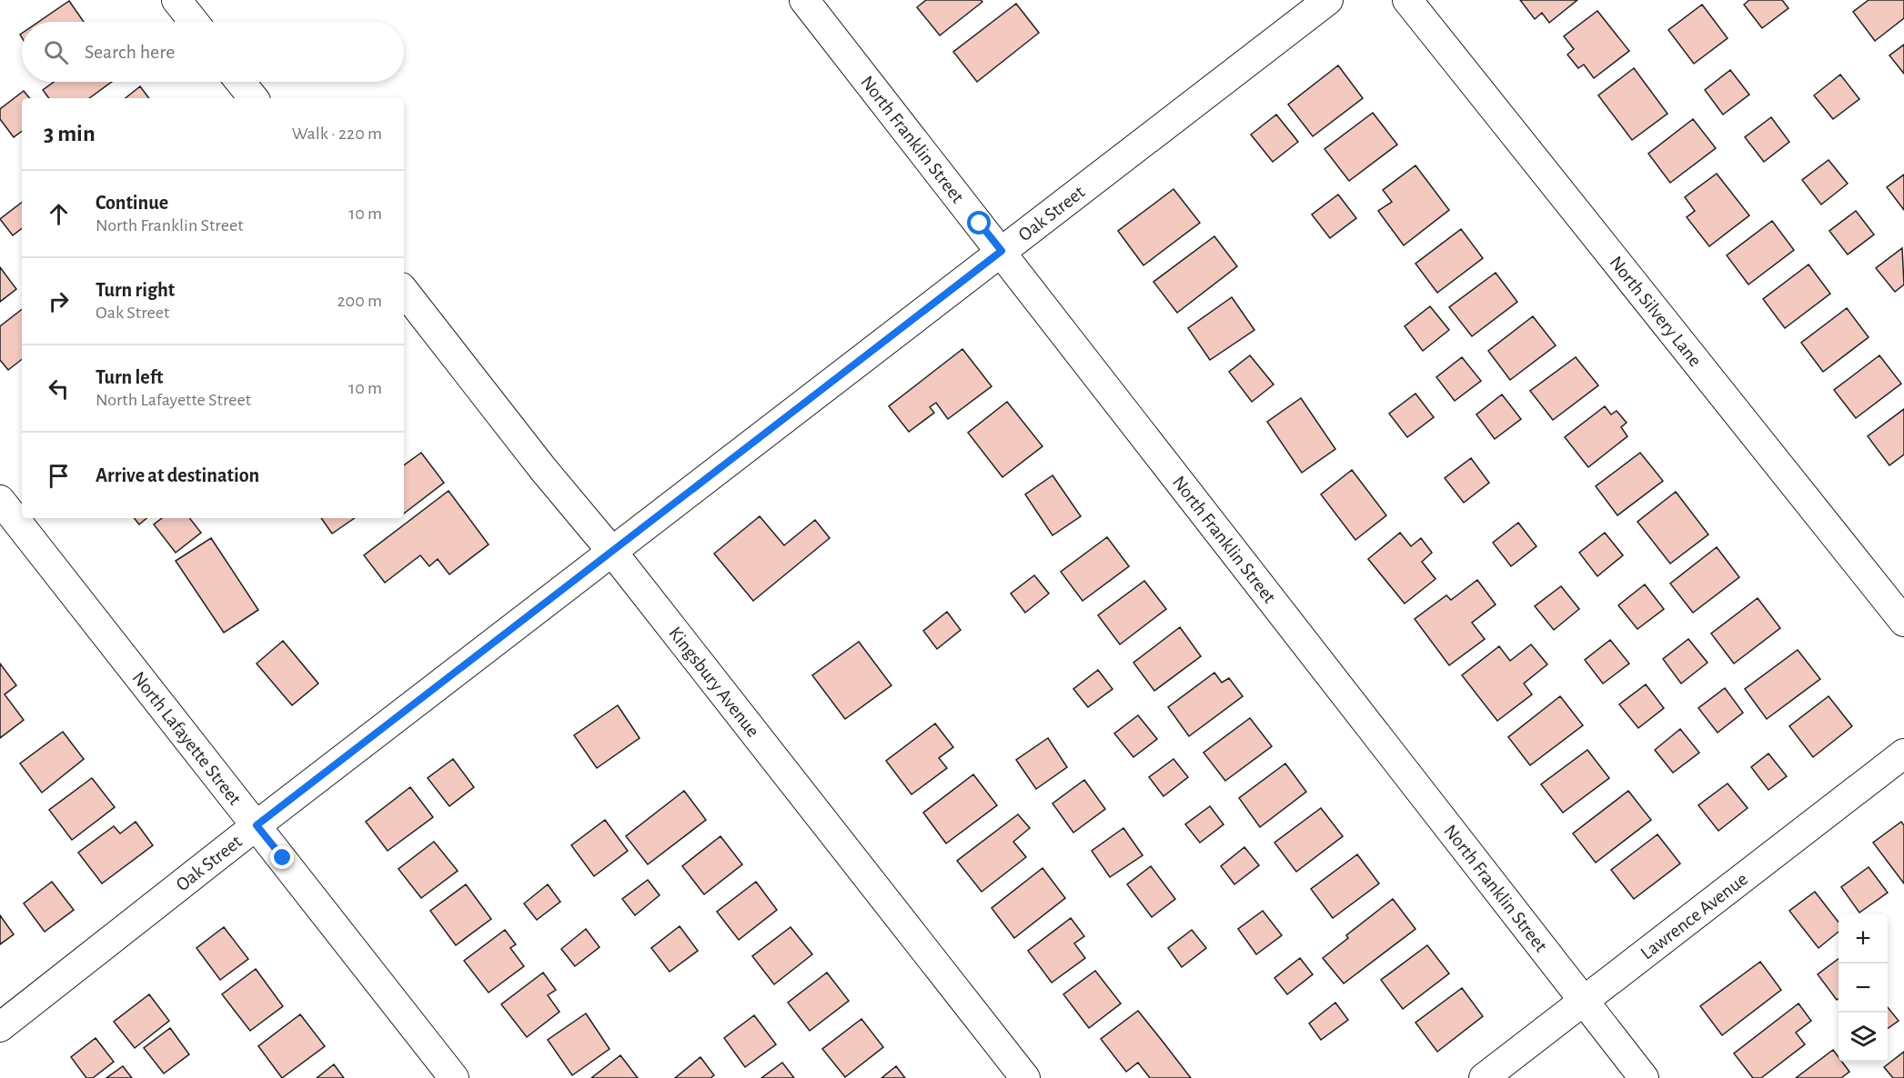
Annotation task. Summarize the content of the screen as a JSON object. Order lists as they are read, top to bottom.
{
  "streets": {
    "street": [
      "North Franklin Street",
      "Oak Street",
      "North Silvery Lane",
      "Kingsbury Avenue",
      "North Lafayette Street",
      "Lawrence Avenue"
    ]
  },
  "crossings": [
    ["North Franklin Street", "Oak Street"],
    ["North Franklin Street", "Lawrence Avenue"],
    ["Oak Street", "Kingsbury Avenue"],
    ["Oak Street", "North Lafayette Street"]
  ],
  "page": {
    "search": "Search here",
    "heading": ["3 min", "Walk · 220 m"],
    "list": [
      ["Continue", "North Franklin Street", "10 m"],
      ["Turn right", "Oak Street", "200 m"],
      ["Turn left", "North Lafayette Street", "10 m"],
      "Arrive at destination"
    ],
    "map_buttons": ["+", "−"]
  }
}
